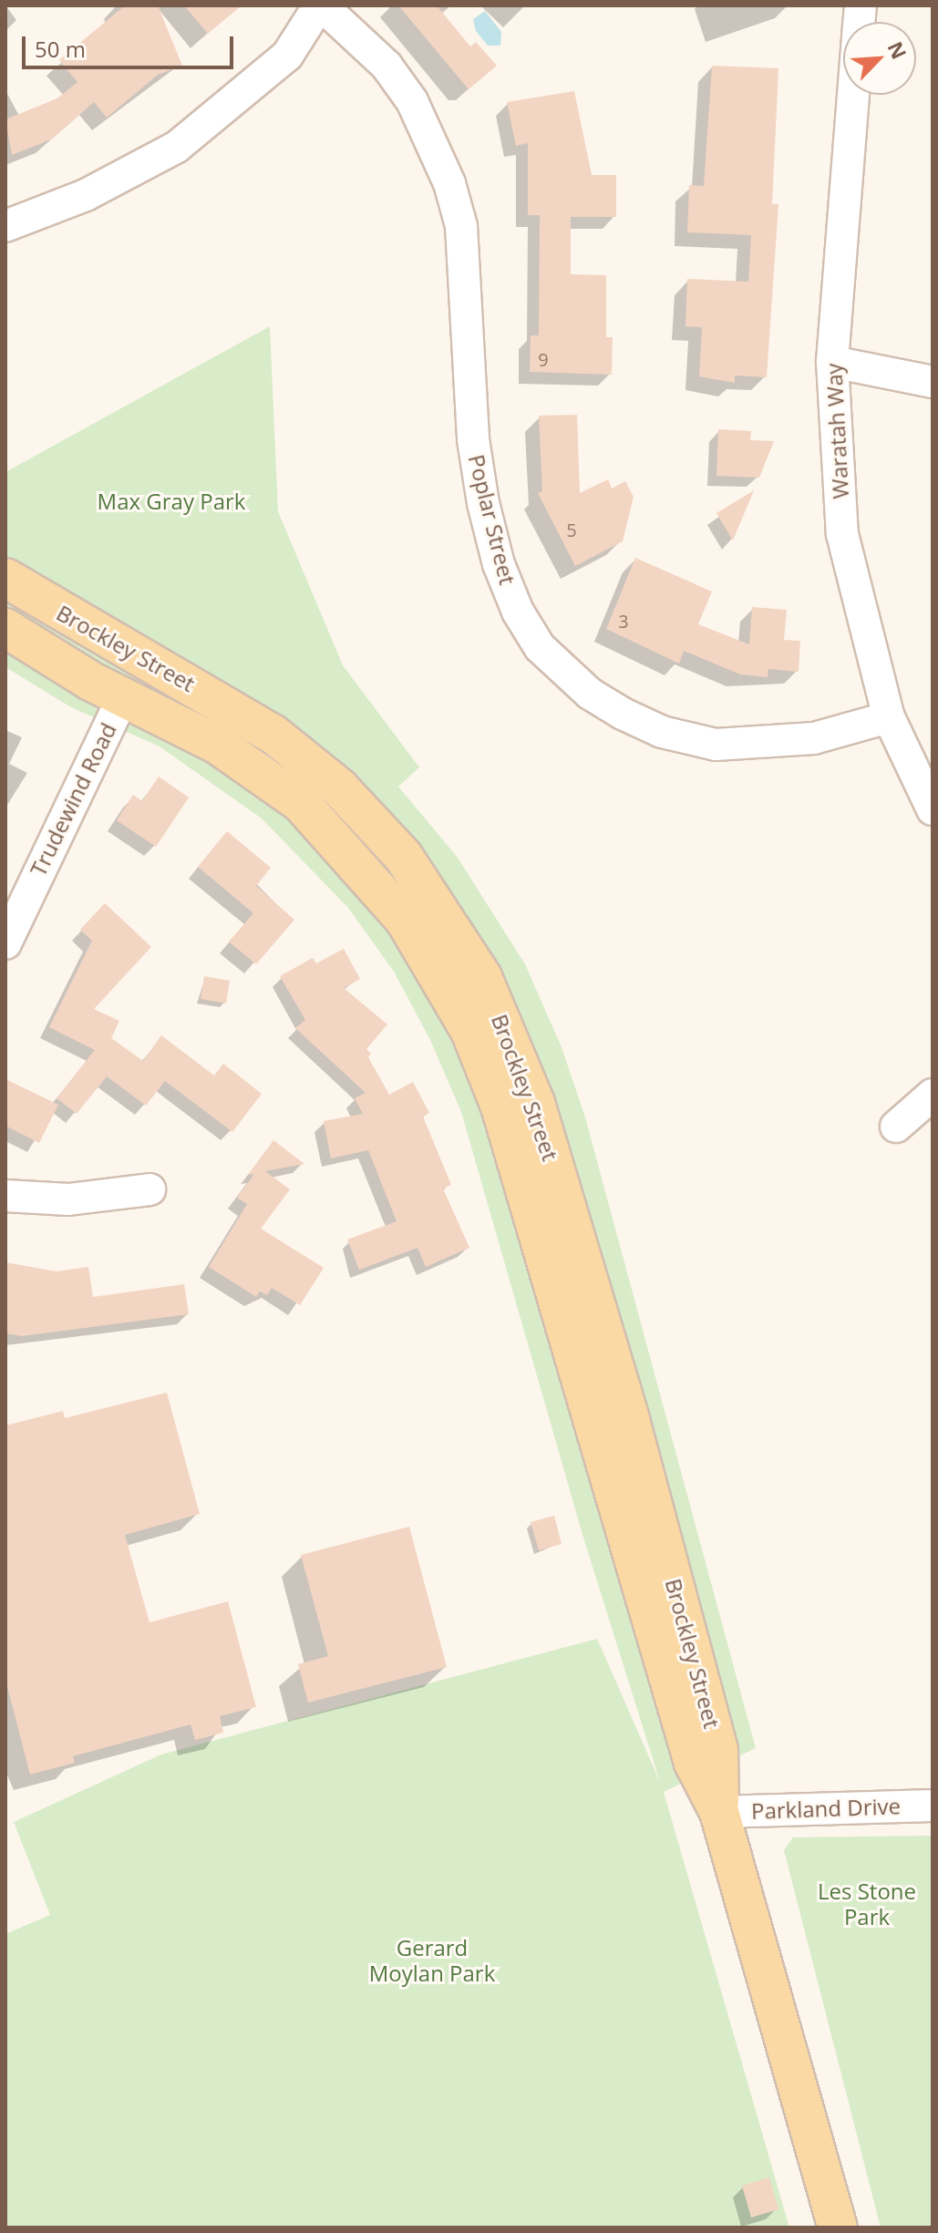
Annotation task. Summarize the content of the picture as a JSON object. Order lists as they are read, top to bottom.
{
  "streets": {
    "main road": ["Brockley Street"],
    "street": [
      "Waratah Way",
      "Poplar Street",
      "Trudewind Road",
      "Parkland Drive"
    ]
  },
  "crossings": [
    ["Waratah Way", "Poplar Street"],
    ["Brockley Street", "Trudewind Road"],
    ["Brockley Street", "Parkland Drive"]
  ],
  "parks": ["Max Gray Park", "Les Stone Park", "Gerard Moylan Park"],
  "house_numbers": ["9", "5", "3"],
  "scale_bar": "50 m",
  "north": "top right"
}
